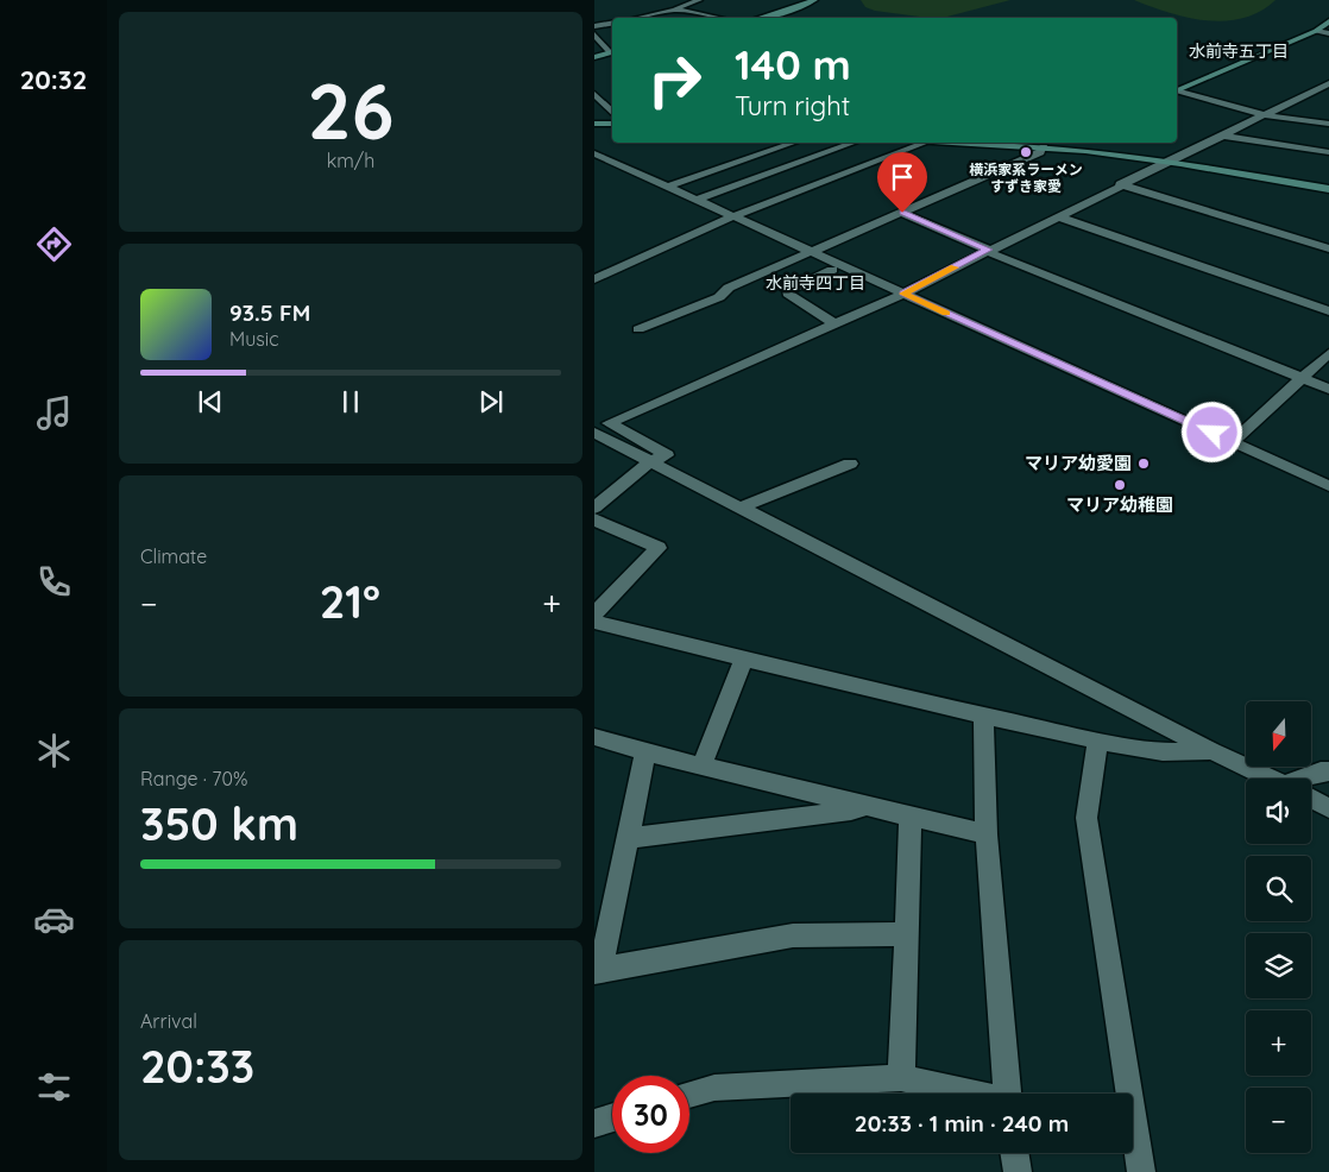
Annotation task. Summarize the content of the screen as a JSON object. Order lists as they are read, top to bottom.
{
  "districts": ["水前寺五丁目", "水前寺四丁目"],
  "places": ["横浜家系ラーメン すずき家愛", "マリア幼愛園", "マリア幼稚園"],
  "north": "bottom",
  "page": {
    "tabs": "20:32",
    "tile": [
      ["26", "km/h"],
      "Climate",
      ["Range · 70%", "350 km"],
      ["Arrival", "20:33"]
    ],
    "turn": ["140 m", "Turn right"],
    "song": ["93.5 FM", "Music"],
    "heat": ["−", "21°", "+"],
    "map_buttons": ["+", "−"],
    "limit": "30",
    "trip": "20:33 · 1 min · 240 m"
  }
}
